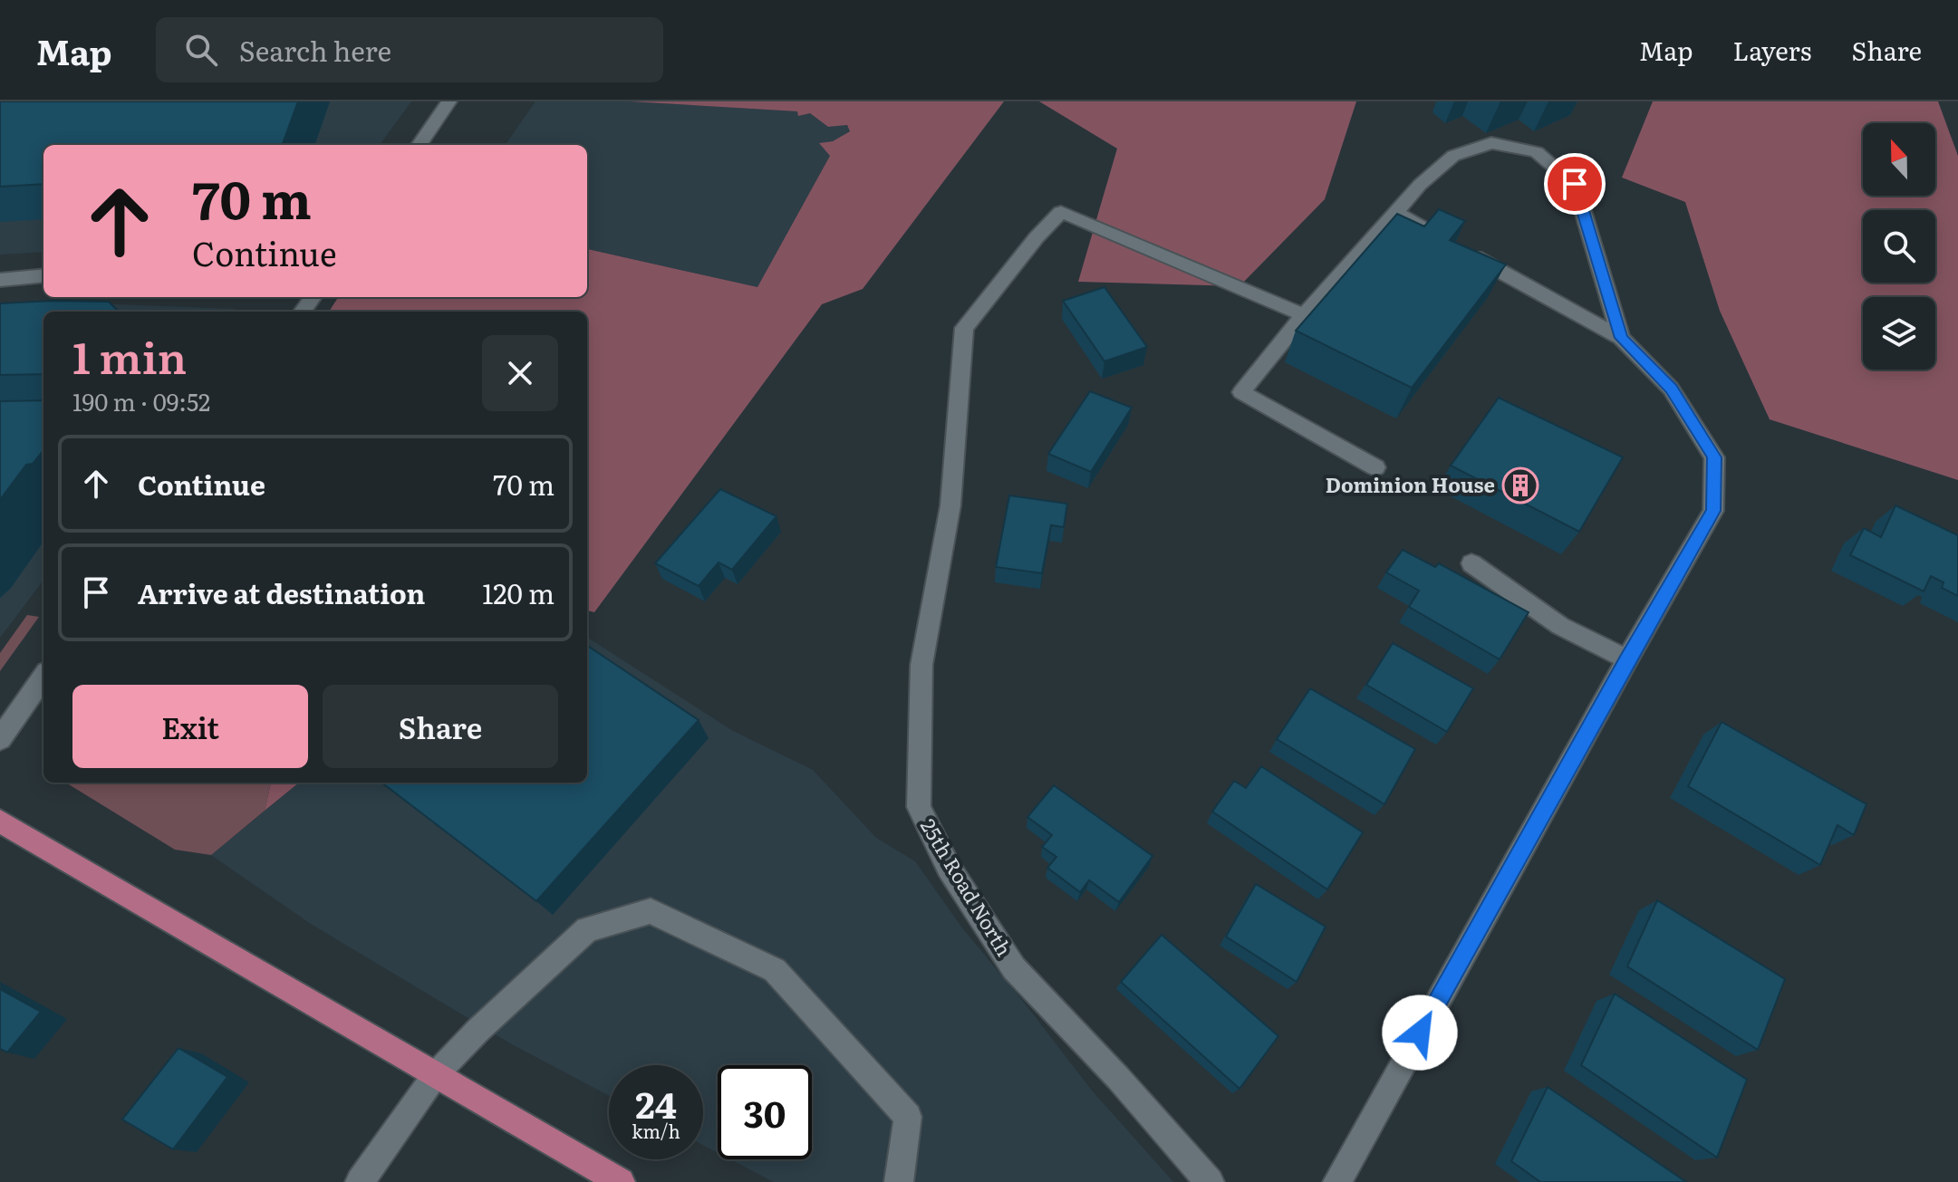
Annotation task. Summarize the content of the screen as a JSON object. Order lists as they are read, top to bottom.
{
  "streets": {
    "street": ["25th Road North"]
  },
  "places": {
    "building": ["Dominion House"]
  },
  "north": "top",
  "page": {
    "header": "Map",
    "search": "Search here",
    "nav": ["Map", "Layers", "Share"],
    "turn": ["70 m", "Continue"],
    "heading": ["1 min", "190 m · 09:52"],
    "list": [
      {
        "name": "Continue",
        "value": "70 m"
      },
      {
        "name": "Arrive at destination",
        "value": "120 m"
      }
    ],
    "buttons": ["Exit", "Share"],
    "speed": "24 km/h",
    "limit": "30"
  }
}
